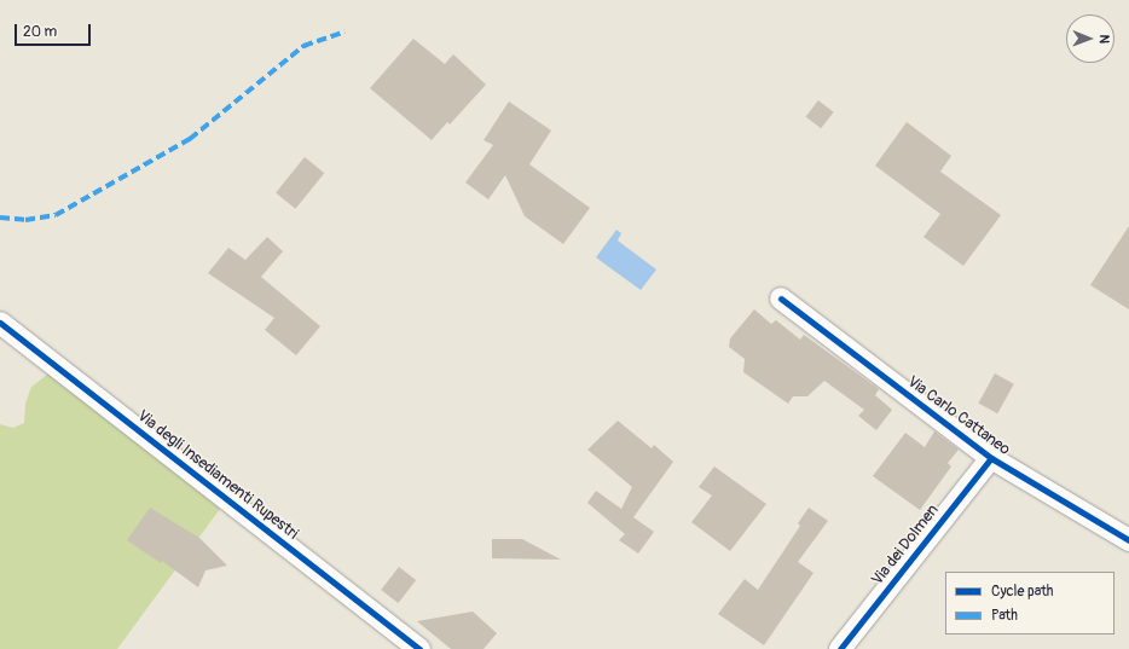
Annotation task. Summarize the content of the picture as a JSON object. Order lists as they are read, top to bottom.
{
  "streets": {
    "street": ["Via Carlo Cattaneo", "Via degli Insediamenti Rupestri", "Via dei Dolmen"]
  },
  "crossings": [
    ["Via Carlo Cattaneo", "Via dei Dolmen"]
  ],
  "legend": ["Cycle path", "Path"],
  "scale_bar": "20 m",
  "north": "right"
}
